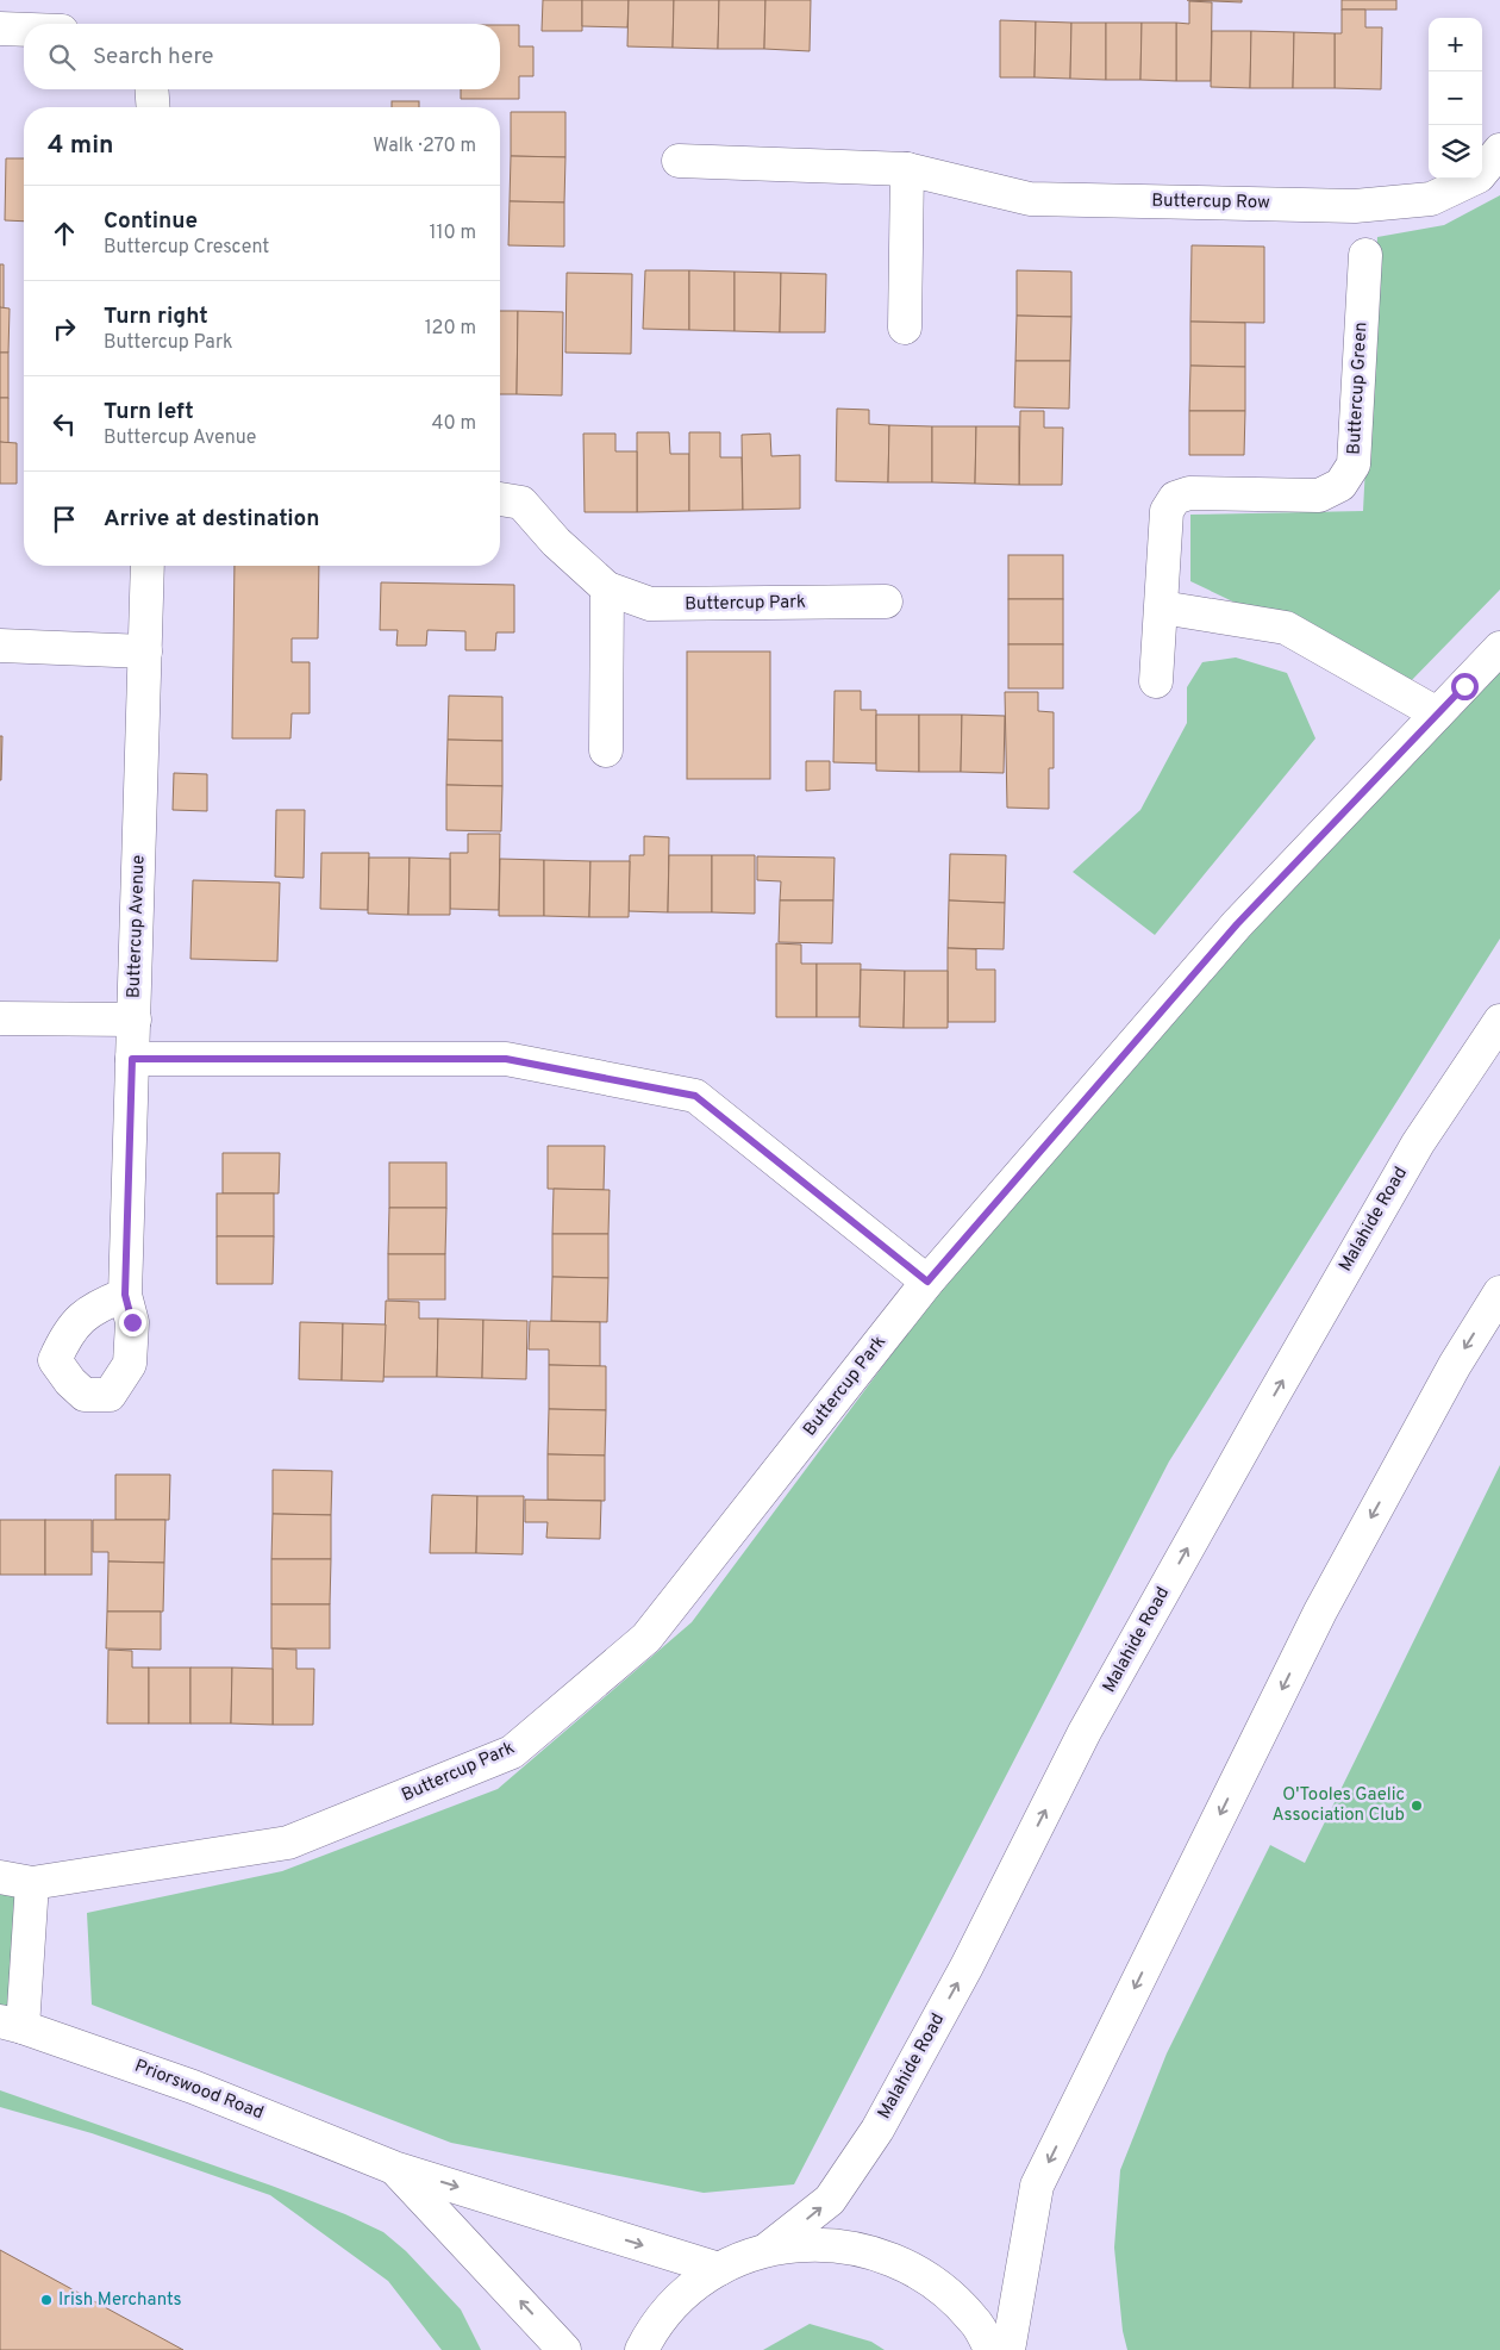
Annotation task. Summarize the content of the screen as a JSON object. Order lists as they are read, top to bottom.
{
  "streets": {
    "street": [
      "Buttercup Row",
      "Buttercup Green",
      "Buttercup Park",
      "Buttercup Avenue",
      "Malahide Road",
      "Priorswood Road"
    ]
  },
  "places": ["O'Tooles Gaelic Association Club", "Irish Merchants"],
  "page": {
    "map_buttons": ["+", "−"],
    "search": "Search here",
    "heading": ["4 min", "Walk · 270 m"],
    "list": [
      ["Continue", "Buttercup Crescent", "110 m"],
      ["Turn right", "Buttercup Park", "120 m"],
      ["Turn left", "Buttercup Avenue", "40 m"],
      "Arrive at destination"
    ]
  }
}
